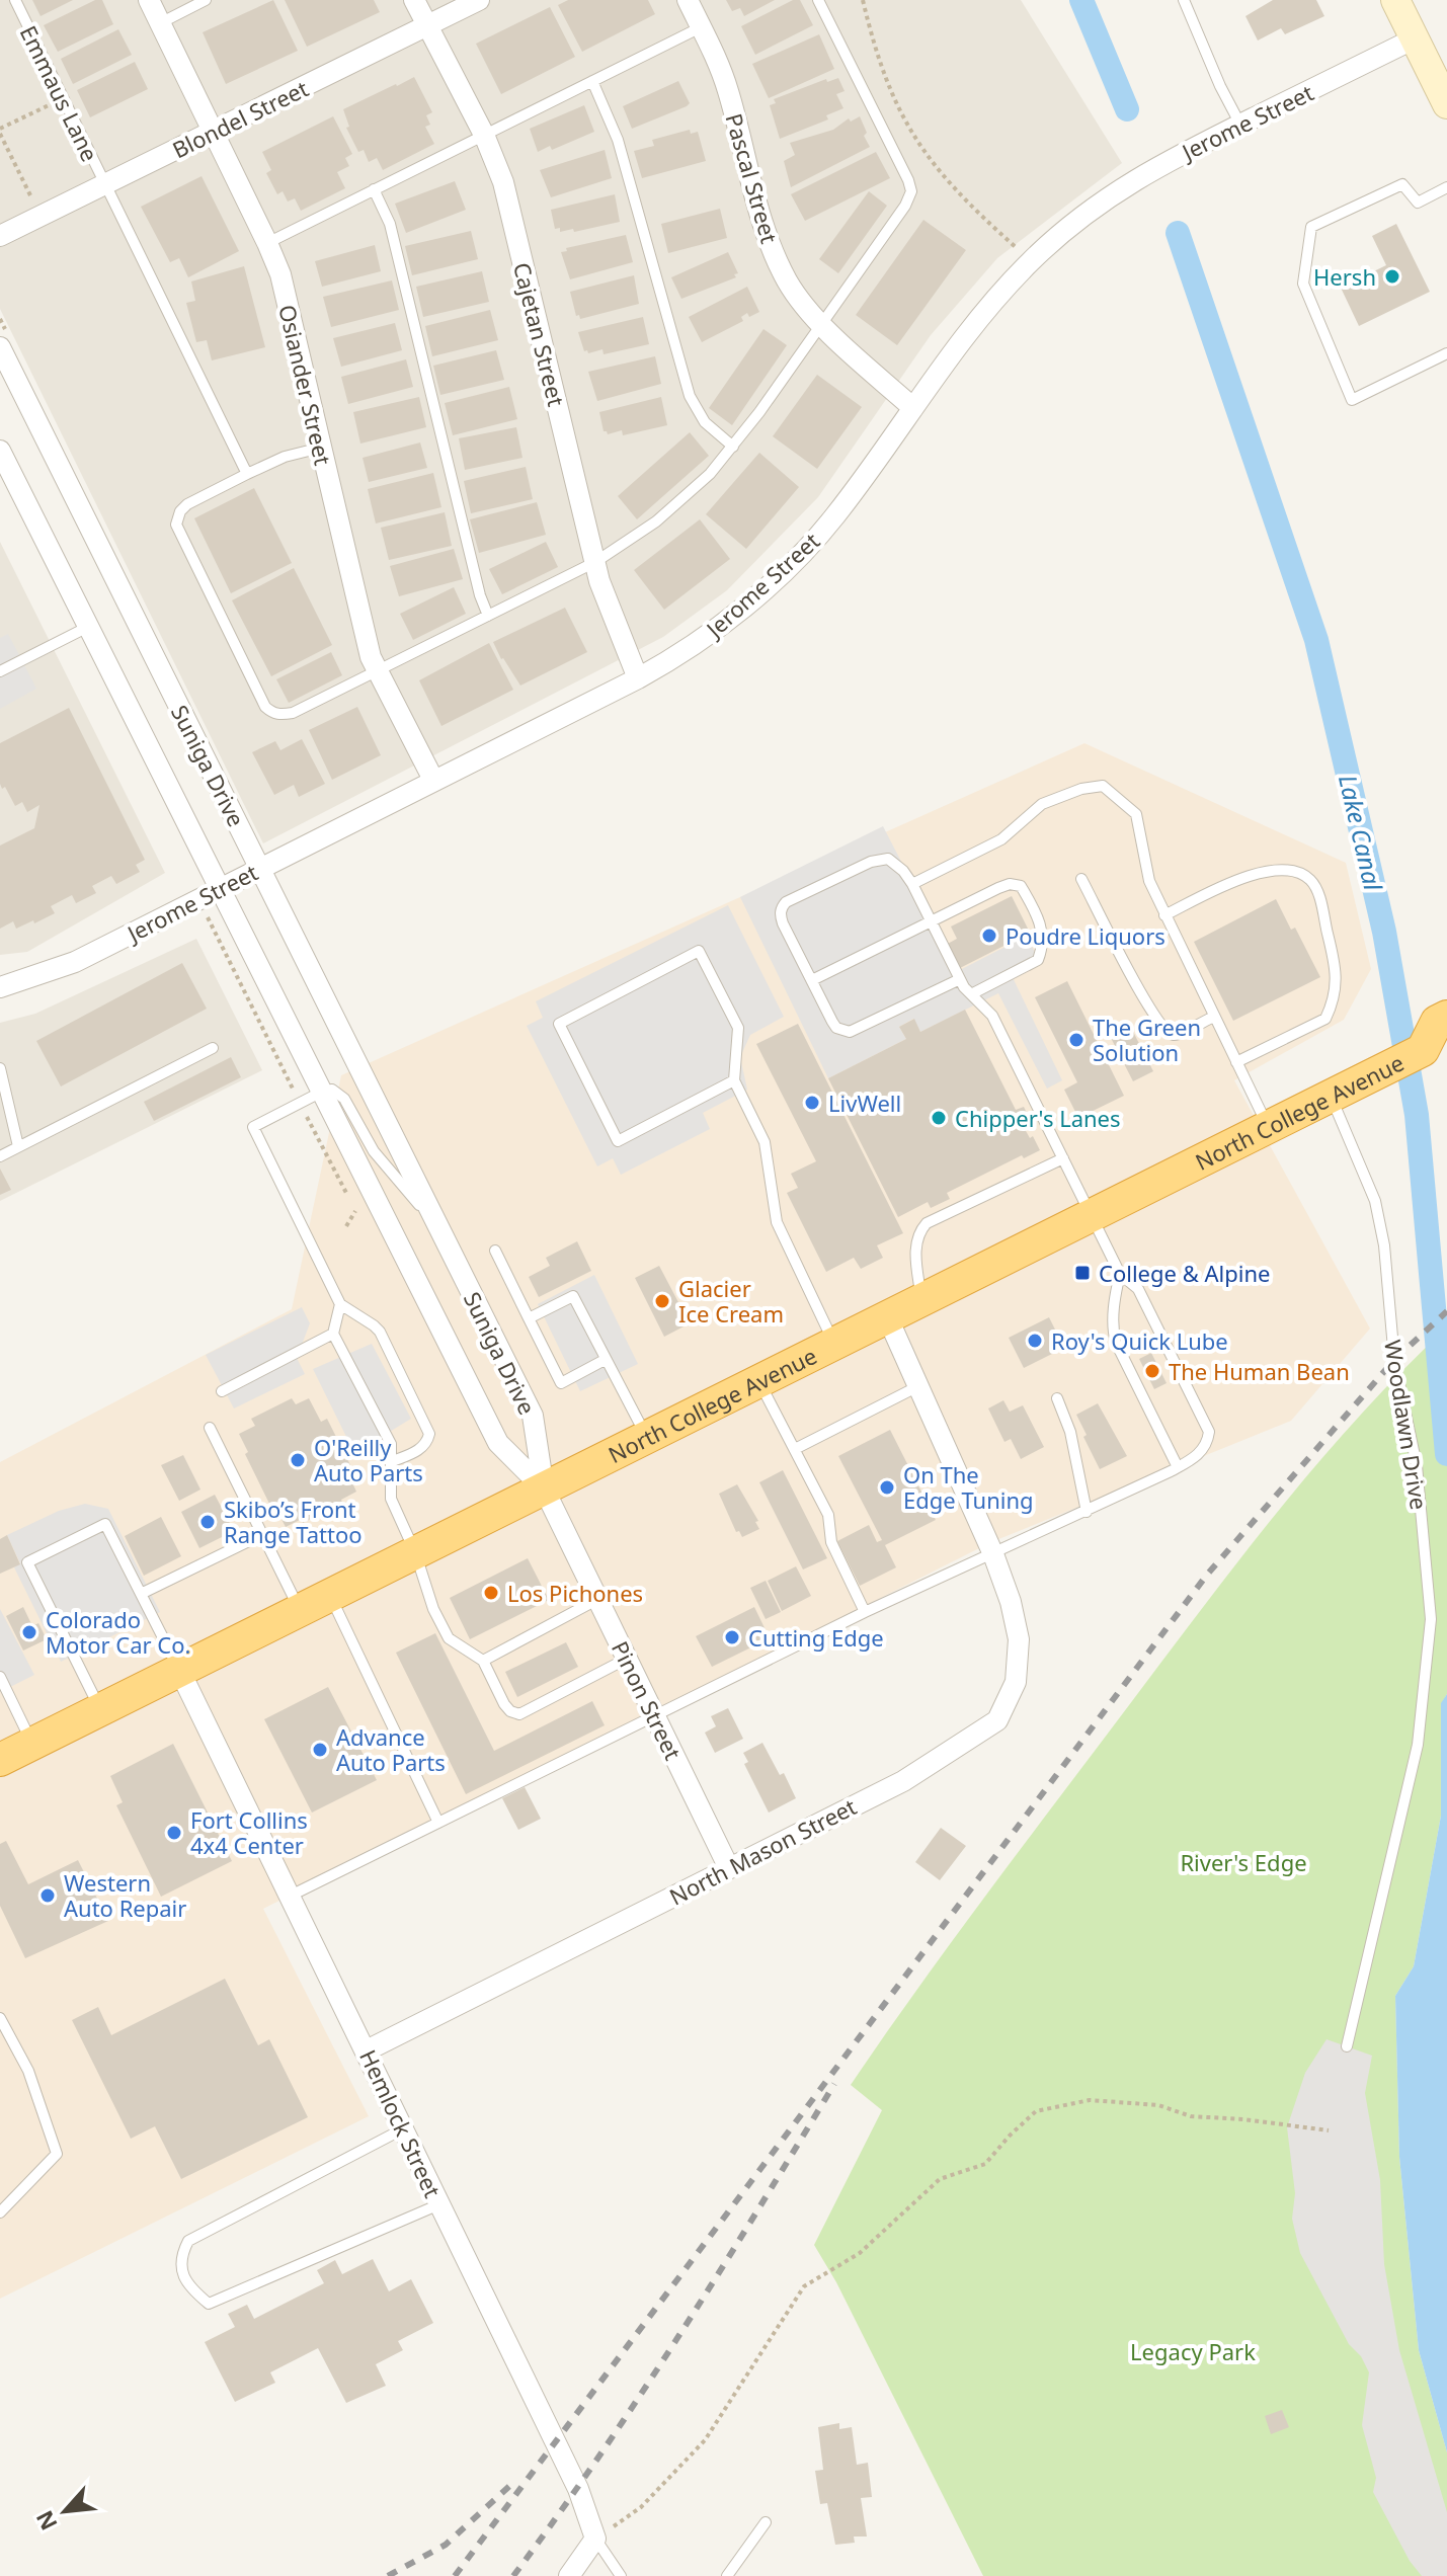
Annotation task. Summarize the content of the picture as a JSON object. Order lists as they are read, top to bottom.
{
  "streets": {
    "highway": ["North College Avenue"],
    "street": [
      "Blondel Street",
      "Jerome Street",
      "Pascal Street",
      "Cajetan Street",
      "Osiander Street",
      "Suniga Drive",
      "Pinon Street",
      "North Mason Street",
      "Hemlock Street"
    ],
    "lane": ["Emmaus Lane", "Woodlawn Drive"]
  },
  "crossings": [
    ["Emmaus Lane", "Blondel Street"],
    ["Blondel Street", "Cajetan Street"],
    ["Blondel Street", "Osiander Street"],
    ["Jerome Street", "Pascal Street"],
    ["Jerome Street", "Cajetan Street"],
    ["Jerome Street", "Osiander Street"],
    ["Jerome Street", "Suniga Drive"],
    ["Suniga Drive", "North College Avenue"],
    ["Suniga Drive", "Pinon Street"],
    ["North College Avenue", "Woodlawn Drive"],
    ["North College Avenue", "Pinon Street"],
    ["North College Avenue", "North Mason Street"],
    ["North College Avenue", "Hemlock Street"],
    ["Pinon Street", "North Mason Street"],
    ["North Mason Street", "Hemlock Street"]
  ],
  "water": ["Lake Canal"],
  "parks": ["River's Edge", "Legacy Park"],
  "places": {
    "other": [
      "Hersh",
      "Poudre Liquors",
      "The Green Solution",
      "LivWell",
      "Chipper's Lanes",
      "Glacier Ice Cream",
      "Roy's Quick Lube",
      "The Human Bean",
      "O'Reilly Auto Parts",
      "On The Edge Tuning",
      "Skibo’s Front Range Tattoo",
      "Los Pichones",
      "Colorado Motor Car Co.",
      "Cutting Edge",
      "Advance Auto Parts",
      "Fort Collins 4x4 Center",
      "Western Auto Repair"
    ],
    "transit": ["College & Alpine"]
  },
  "north": "bottom left"
}
